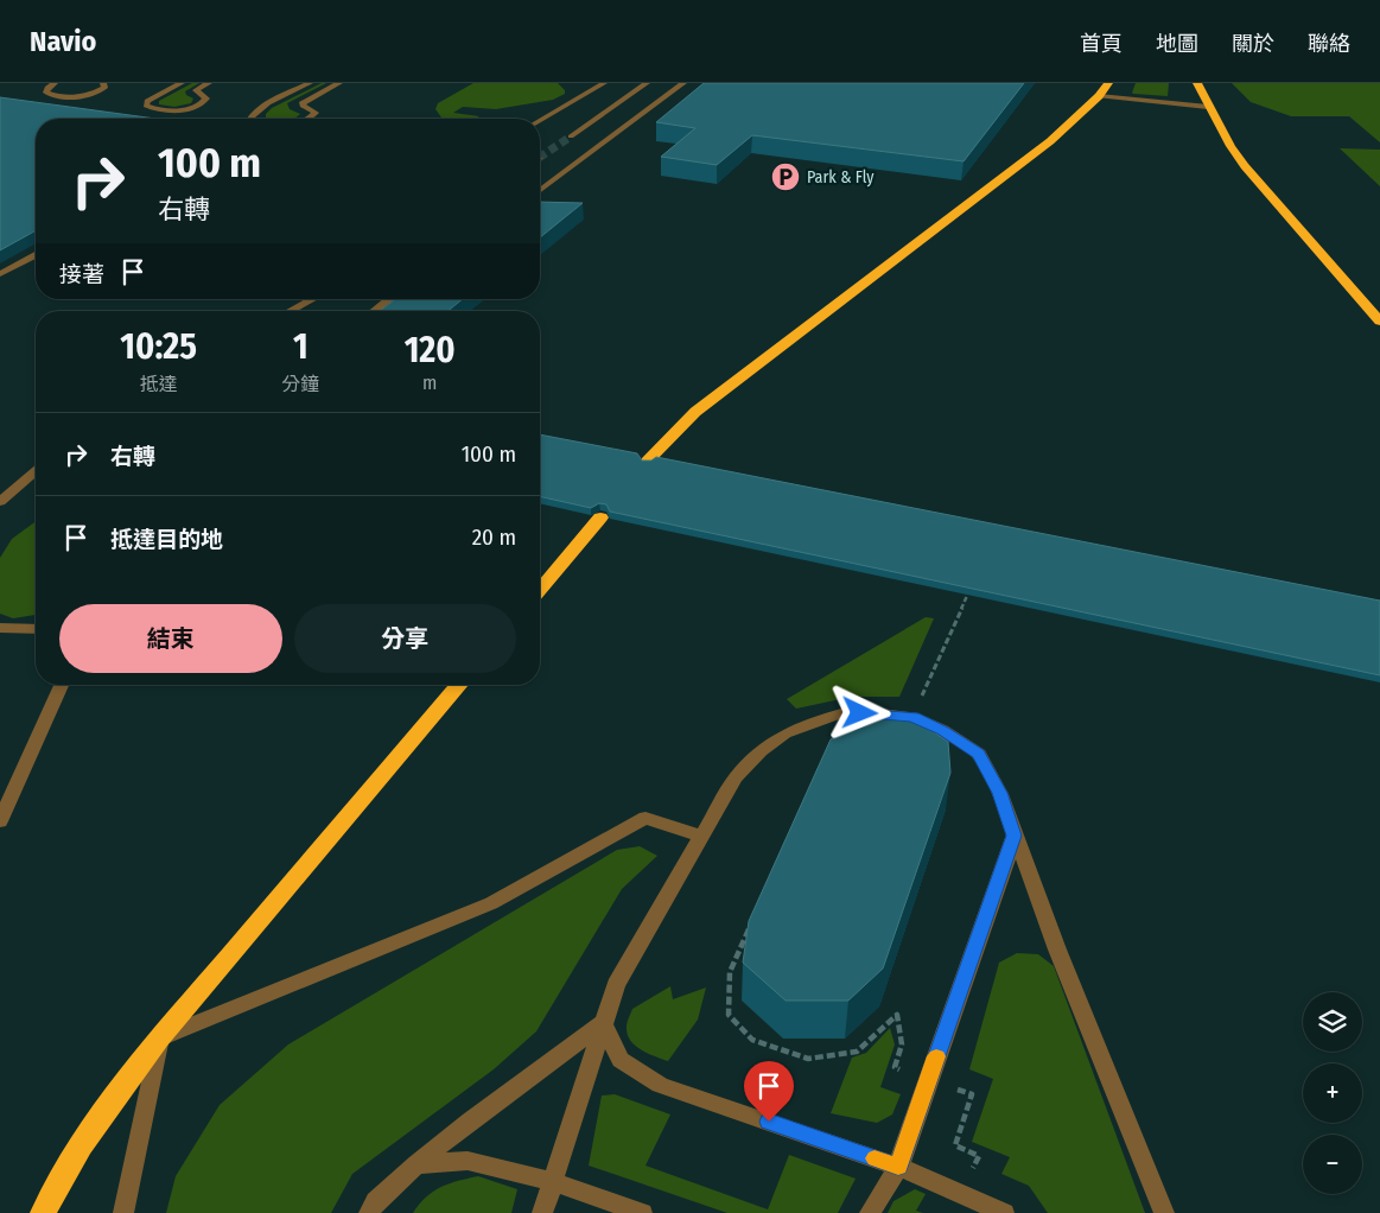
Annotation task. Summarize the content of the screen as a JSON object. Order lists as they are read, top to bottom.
{
  "places": {
    "parking": ["Park & Fly"]
  },
  "page": {
    "header": "Navio",
    "nav": [
      "首頁",
      "地圖",
      "關於",
      "聯絡"
    ],
    "turn": ["100 m", "右轉"],
    "then": "接著",
    "eta": [
      "10:25",
      "抵達",
      "1",
      "分鐘",
      "120",
      "m"
    ],
    "list": [
      {
        "name": "右轉",
        "value": "100 m"
      },
      {
        "name": "抵達目的地",
        "value": "20 m"
      }
    ],
    "buttons": ["結束", "分享"],
    "map_buttons": ["+", "−"]
  }
}
